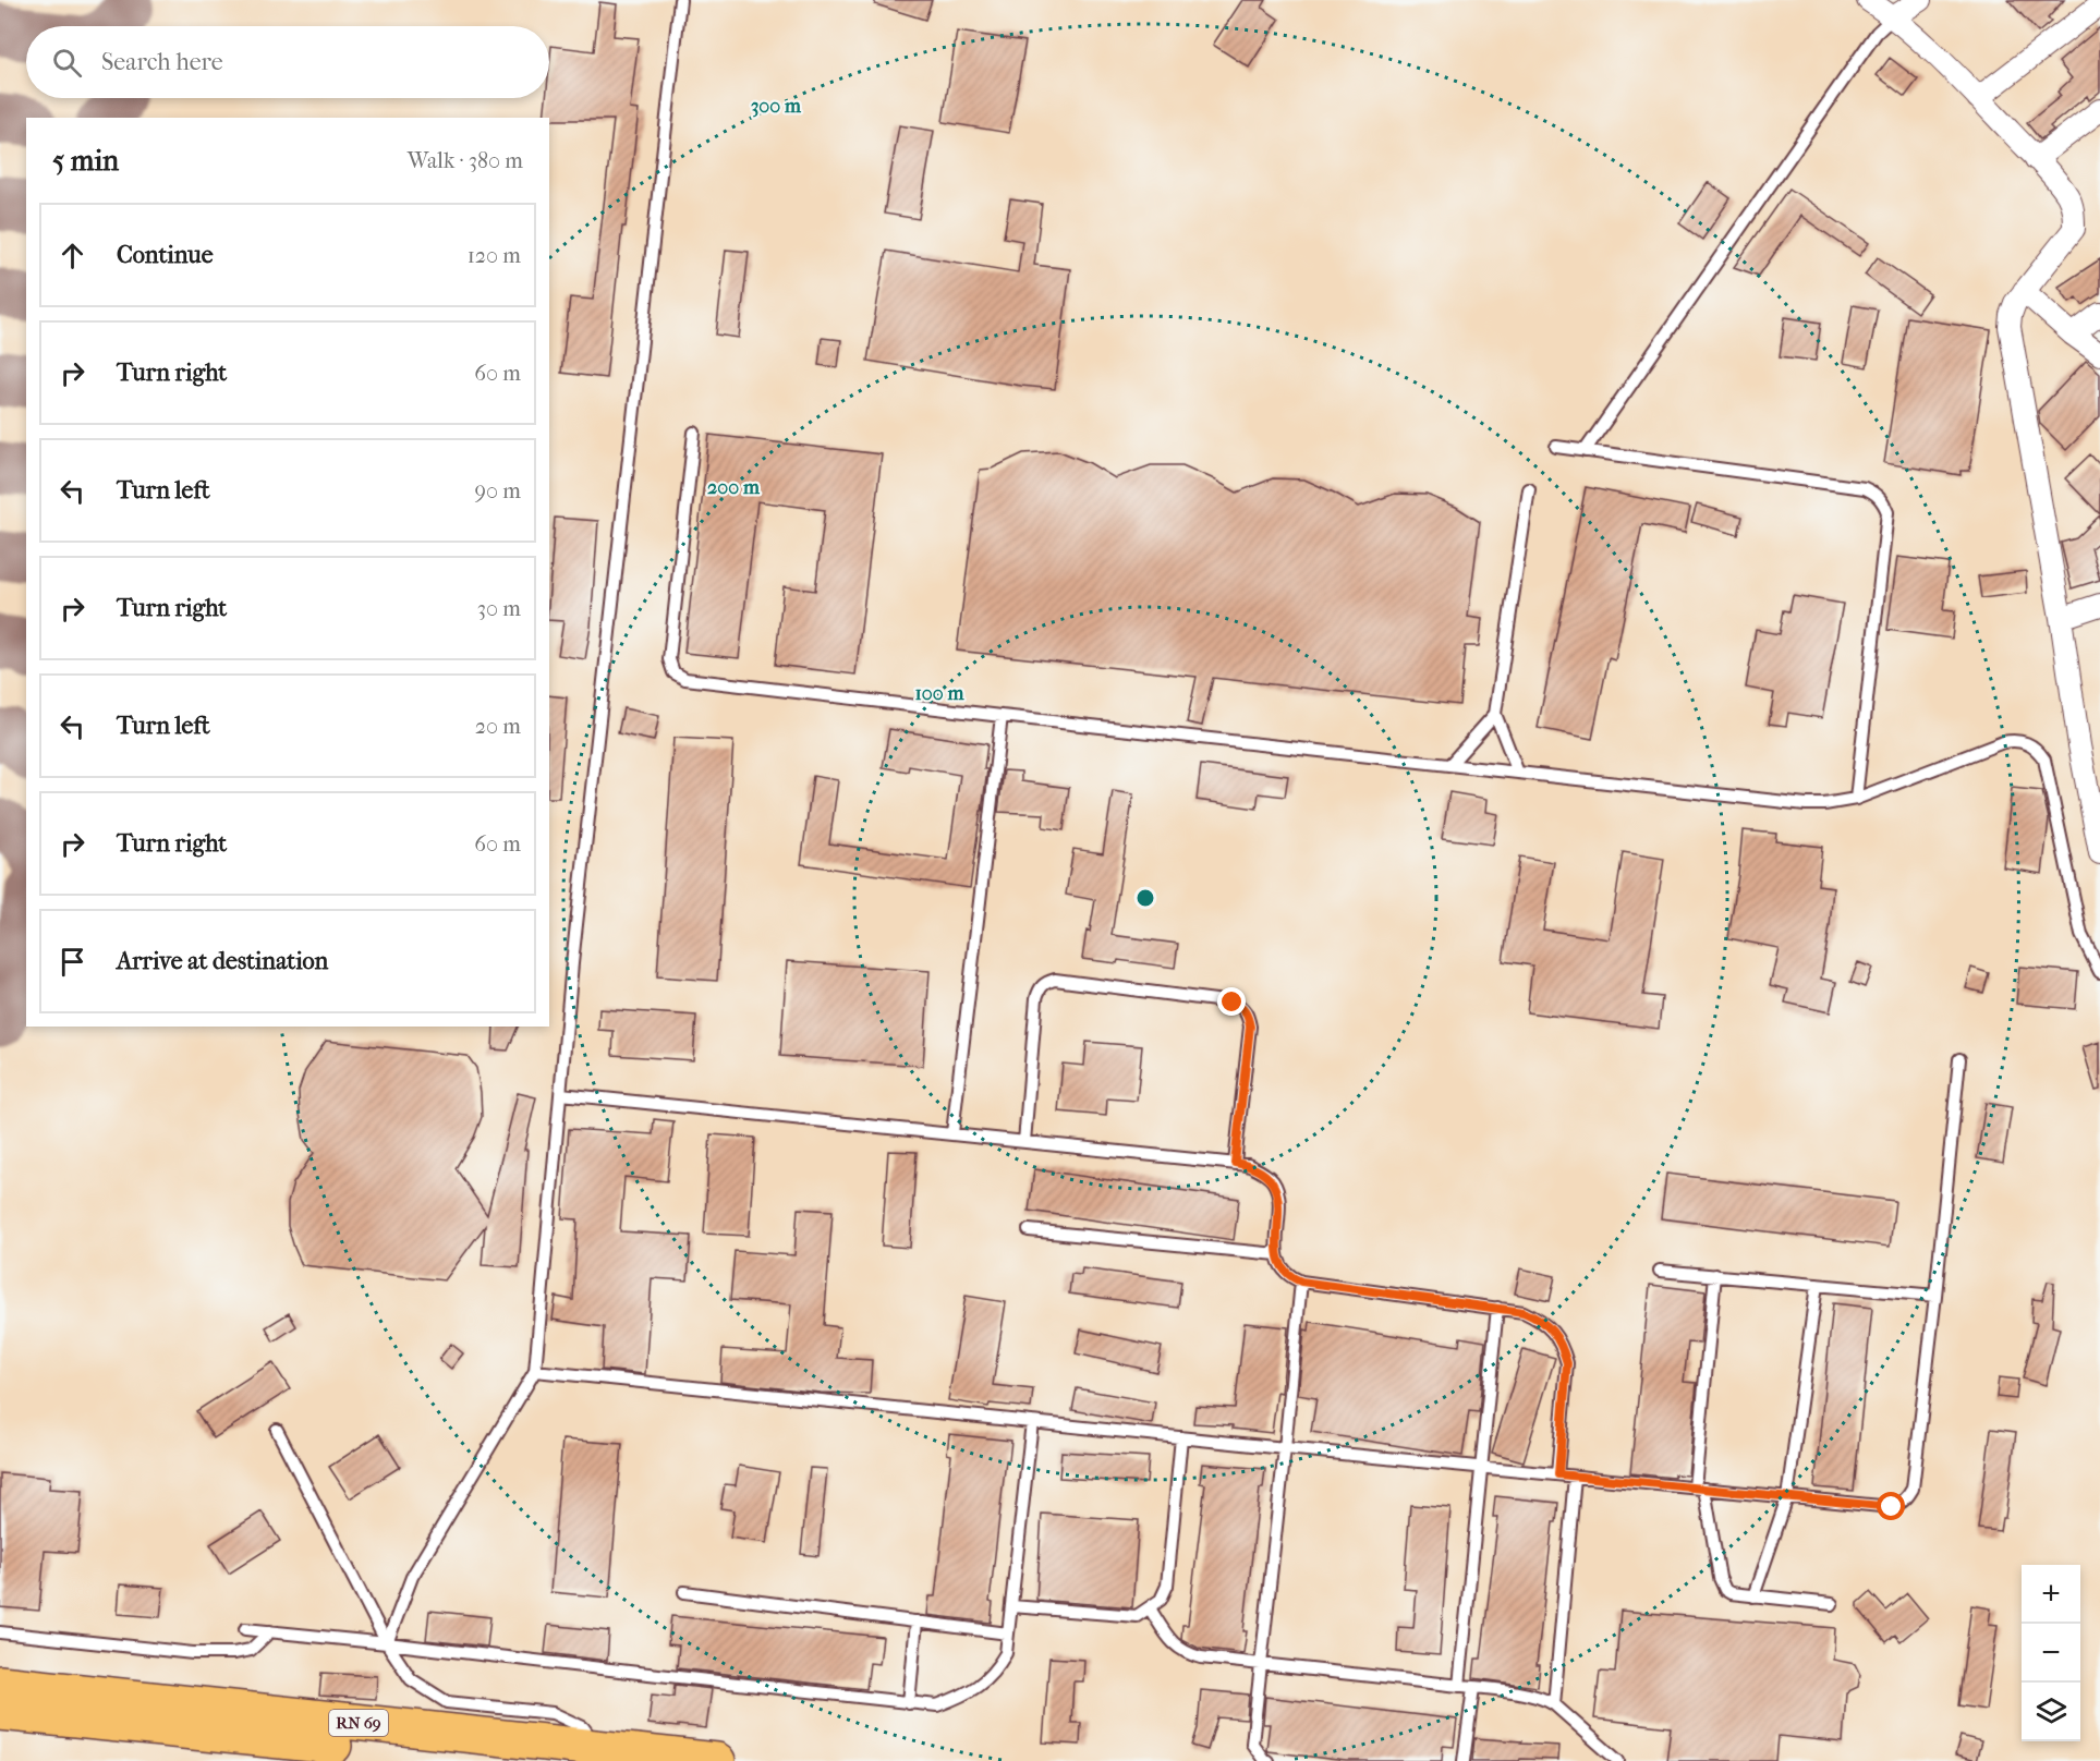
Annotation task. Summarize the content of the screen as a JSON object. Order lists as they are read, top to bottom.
{
  "streets": {
    "highway": ["RN 69"]
  },
  "page": {
    "search": "Search here",
    "heading": ["5 min", "Walk · 380 m"],
    "list": [
      ["Continue", "120 m"],
      ["Turn right", "60 m"],
      ["Turn left", "90 m"],
      ["Turn right", "30 m"],
      ["Turn left", "20 m"],
      ["Turn right", "60 m"],
      "Arrive at destination"
    ],
    "map_buttons": ["+", "−"]
  },
  "rings": ["300 m", "200 m", "100 m"]
}
